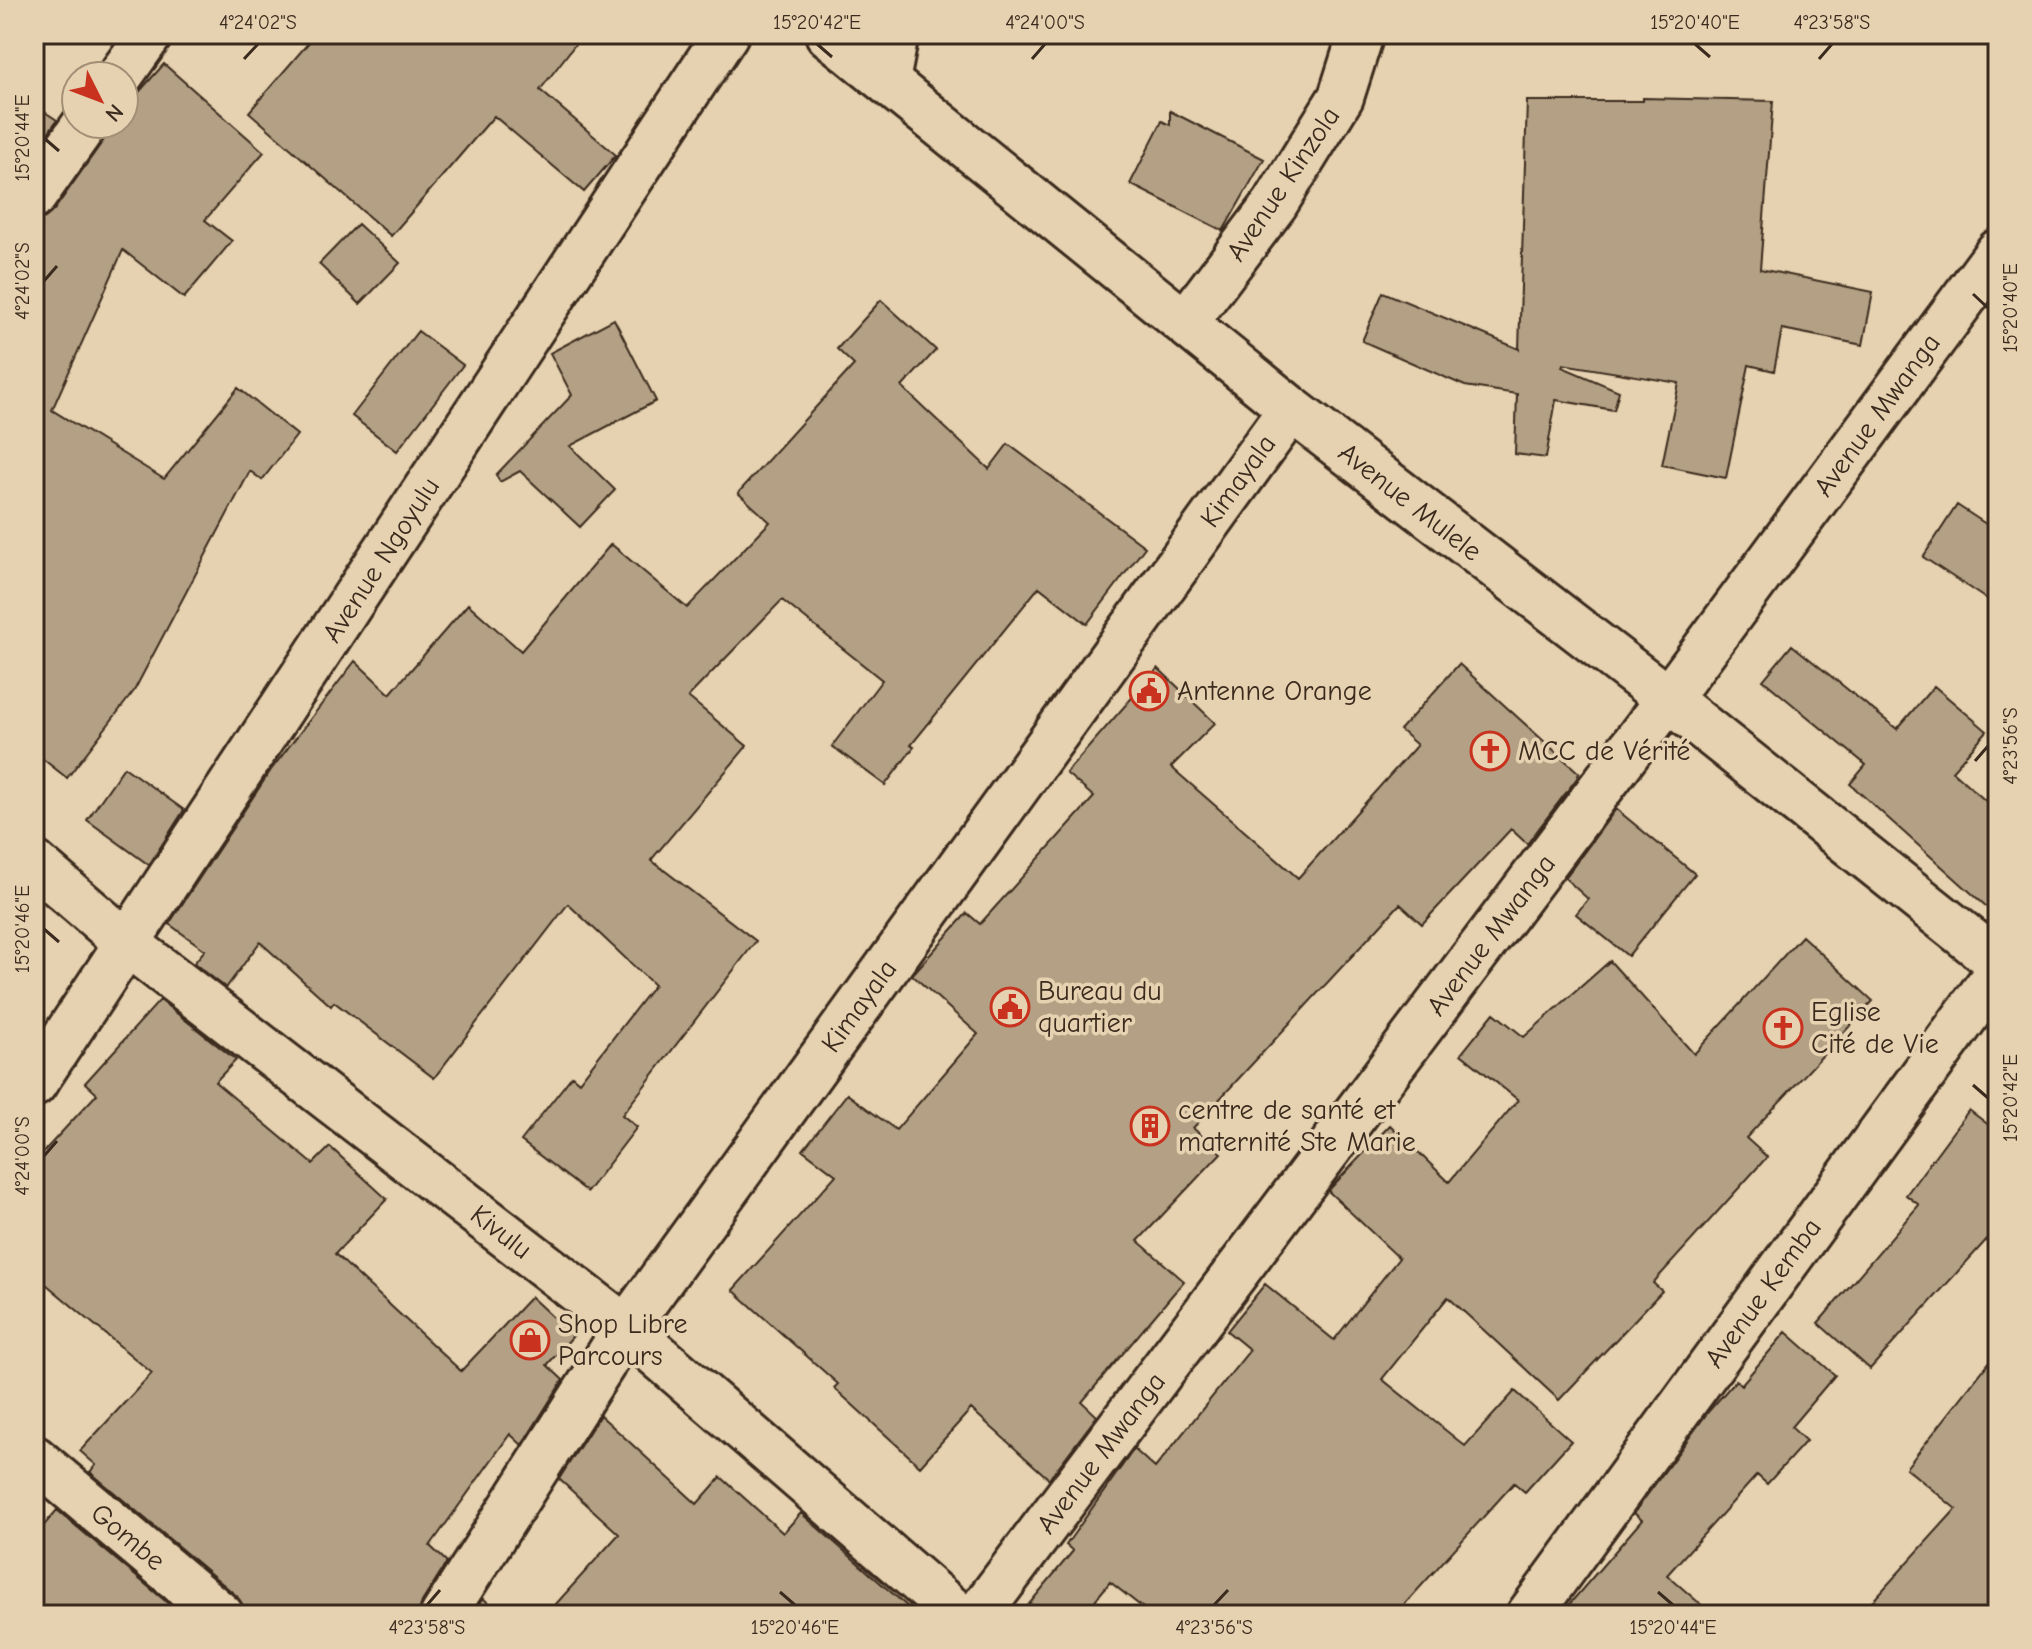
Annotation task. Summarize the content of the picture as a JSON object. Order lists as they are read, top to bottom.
{
  "streets": {
    "street": [
      "Avenue Kinzola",
      "Avenue Mwanga",
      "Kimayala",
      "Avenue Mulele",
      "Avenue Ngoyulu",
      "Kivulu",
      "Avenue Kemba",
      "Gombe"
    ]
  },
  "crossings": [
    ["Avenue Kinzola", "Avenue Mulele"],
    ["Avenue Mwanga", "Avenue Mulele"],
    ["Kimayala", "Avenue Mulele"],
    ["Kimayala", "Kivulu"],
    ["Avenue Ngoyulu", "Kivulu"]
  ],
  "places": {
    "public building": ["Antenne Orange", "Bureau du quartier"],
    "church": ["MCC de Vérité", "Eglise Cité de Vie"],
    "building": ["centre de santé et maternité Ste Marie"],
    "shop": ["Shop Libre Parcours"]
  },
  "north": "bottom right",
  "coordinates": [
    "4°24'02\"S",
    "15°20'42\"E",
    "4°24'00\"S",
    "15°20'40\"E",
    "4°23'58\"S",
    "15°20'44\"E",
    "4°23'56\"S",
    "15°20'46\"E"
  ]
}
